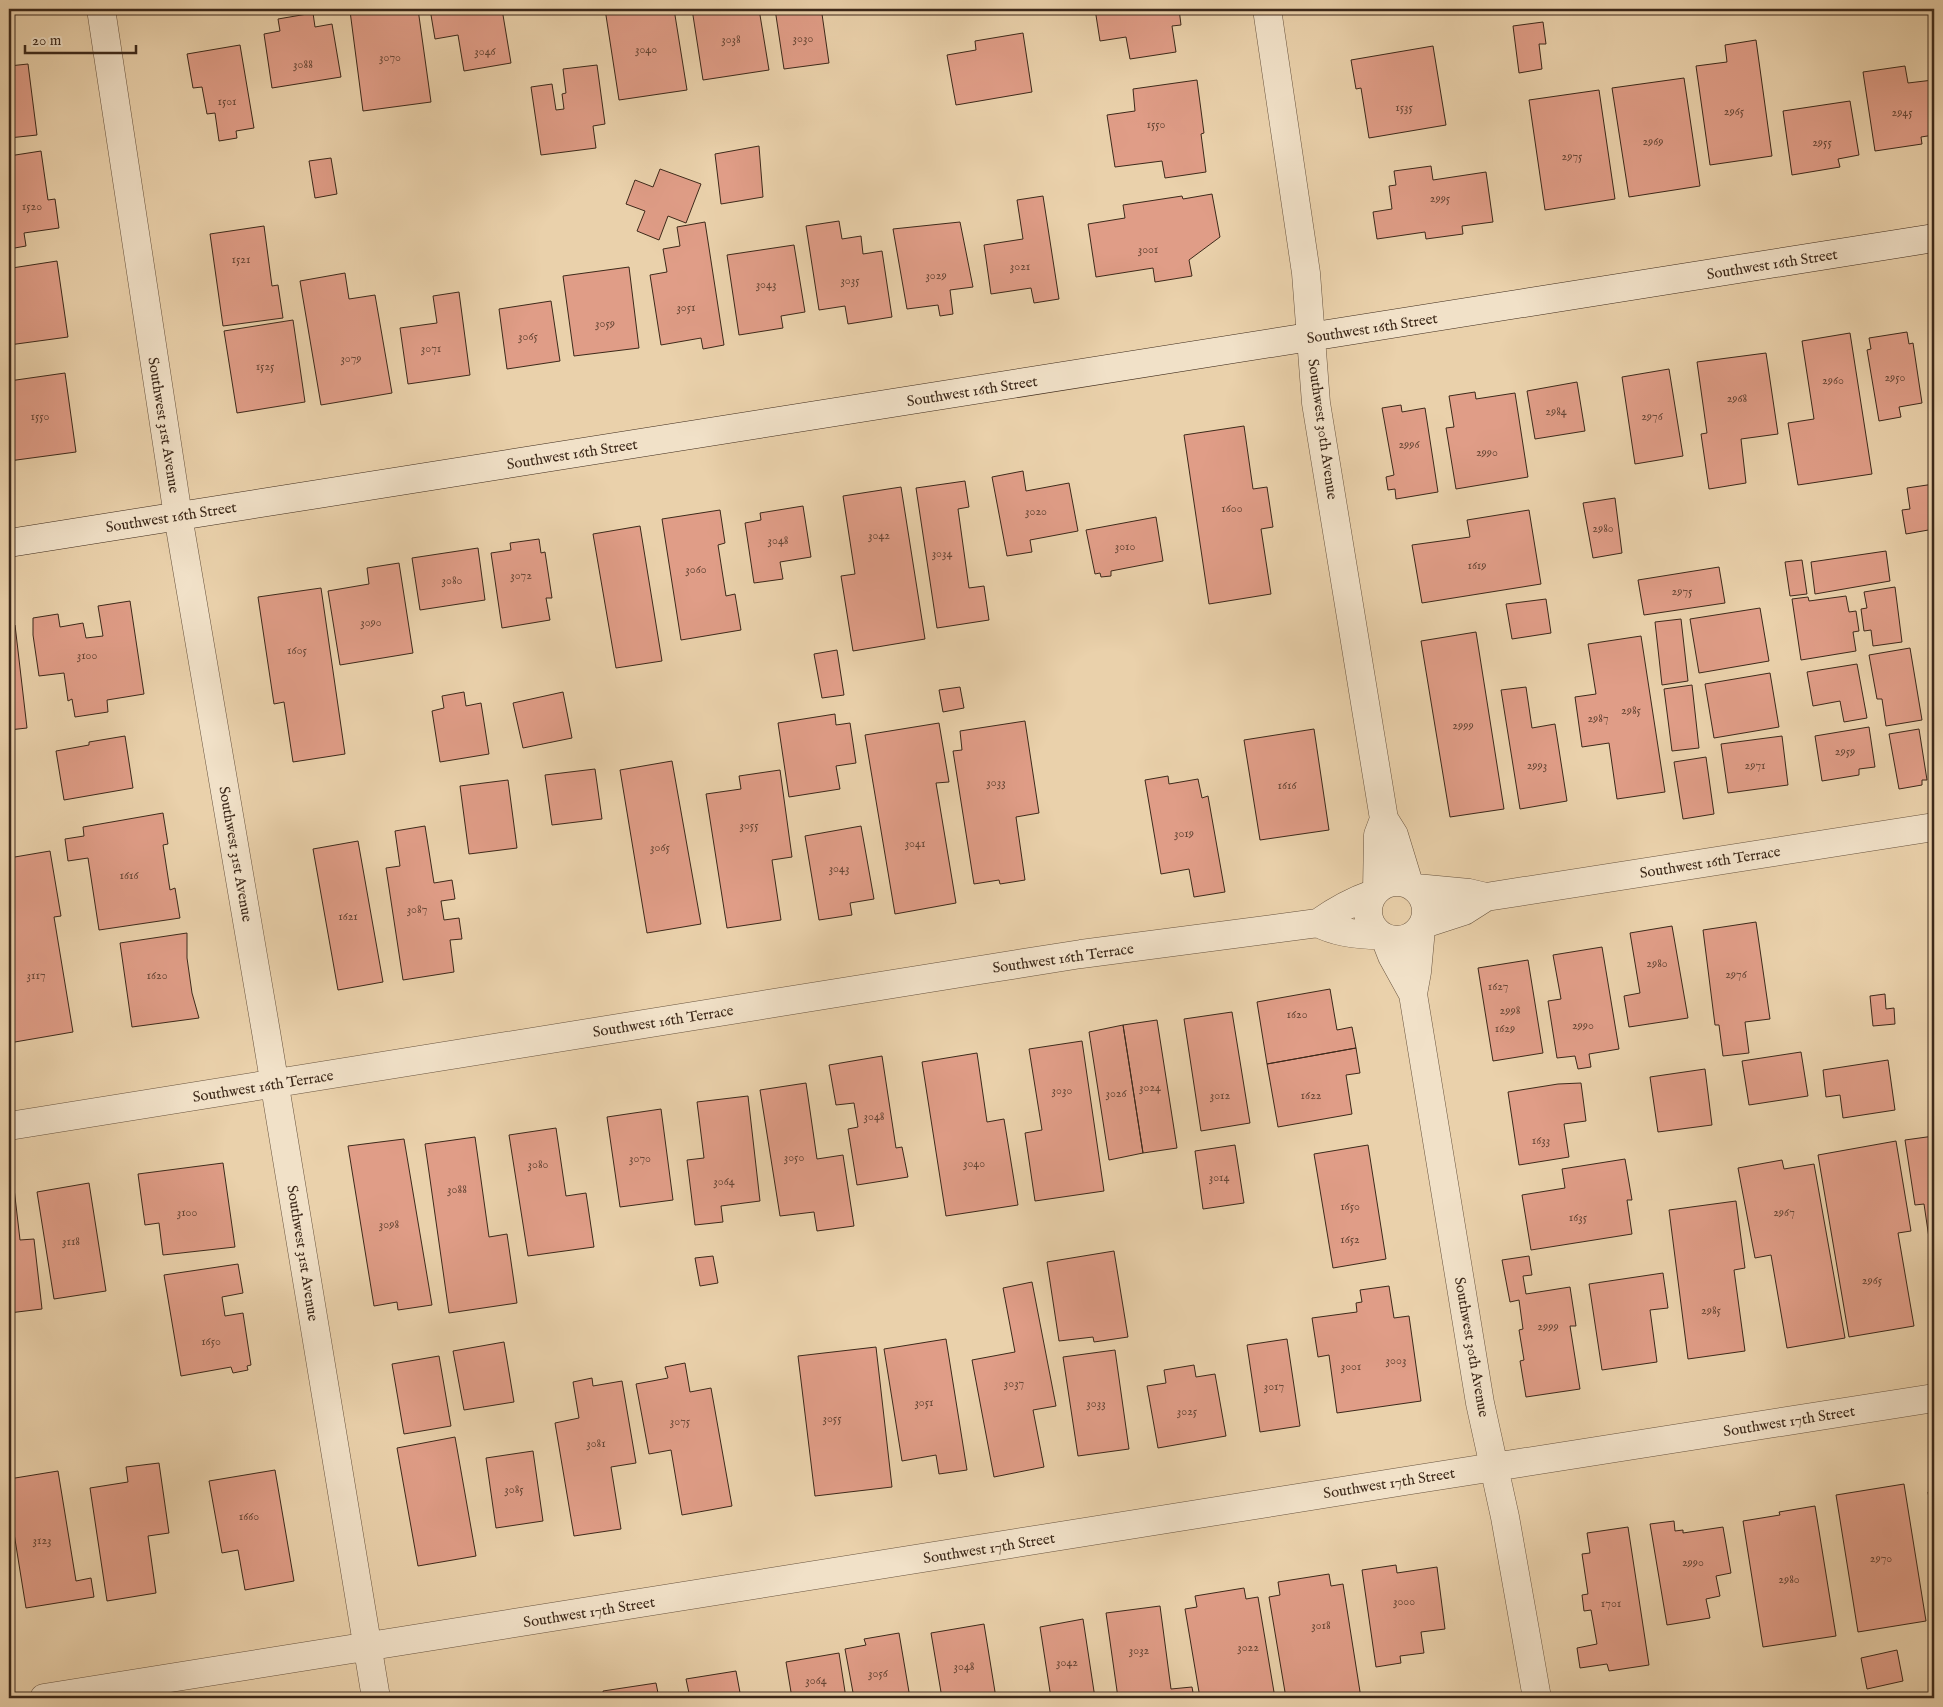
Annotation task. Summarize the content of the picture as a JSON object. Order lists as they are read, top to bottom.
{
  "streets": {
    "street": [
      "Southwest 16th Street",
      "Southwest 31st Avenue",
      "Southwest 30th Avenue",
      "Southwest 16th Terrace",
      "Southwest 17th Street"
    ]
  },
  "crossings": [
    ["Southwest 16th Street", "Southwest 31st Avenue"],
    ["Southwest 16th Street", "Southwest 30th Avenue"],
    ["Southwest 31st Avenue", "Southwest 16th Terrace"],
    ["Southwest 31st Avenue", "Southwest 17th Street"],
    ["Southwest 30th Avenue", "Southwest 16th Terrace"],
    ["Southwest 30th Avenue", "Southwest 17th Street"]
  ],
  "house_numbers": [
    "3030",
    "3038",
    "3040",
    "3046",
    "3070",
    "3088",
    "1501",
    "1535",
    "2965",
    "2945",
    "1550",
    "2969",
    "2955",
    "2975",
    "2995",
    "1520",
    "3001",
    "1521",
    "3021",
    "3029",
    "3035",
    "3043",
    "3051",
    "3059",
    "3065",
    "3071",
    "3079",
    "1525",
    "2950",
    "2960",
    "2968",
    "2984",
    "1550",
    "2976",
    "2996",
    "2990",
    "1600",
    "3020",
    "2980",
    "3042",
    "3048",
    "3010",
    "3034",
    "1619",
    "3060",
    "3072",
    "3080",
    "2975",
    "3090",
    "1605",
    "3100",
    "2985",
    "2987",
    "2999",
    "2959",
    "2993",
    "2971",
    "3033",
    "1616",
    "3055",
    "3019",
    "3041",
    "3065",
    "3043",
    "1616",
    "3087",
    "1621",
    "2980",
    "2976",
    "3117",
    "1620",
    "1627",
    "2998",
    "1620",
    "2990",
    "1629",
    "3024",
    "3030",
    "3026",
    "3012",
    "1622",
    "3048",
    "1633",
    "3050",
    "3070",
    "3040",
    "3080",
    "3014",
    "3064",
    "3088",
    "1650",
    "3100",
    "2967",
    "1635",
    "3098",
    "1652",
    "3118",
    "2965",
    "2985",
    "2999",
    "1650",
    "3003",
    "3001",
    "3037",
    "3017",
    "3051",
    "3033",
    "3025",
    "3055",
    "3075",
    "3081",
    "3085",
    "1660",
    "3123",
    "2970",
    "2990",
    "2980",
    "3000",
    "1701",
    "3018",
    "3022",
    "3032",
    "3042",
    "3048",
    "3056",
    "3064"
  ],
  "scale_bar": "20 m"
}
